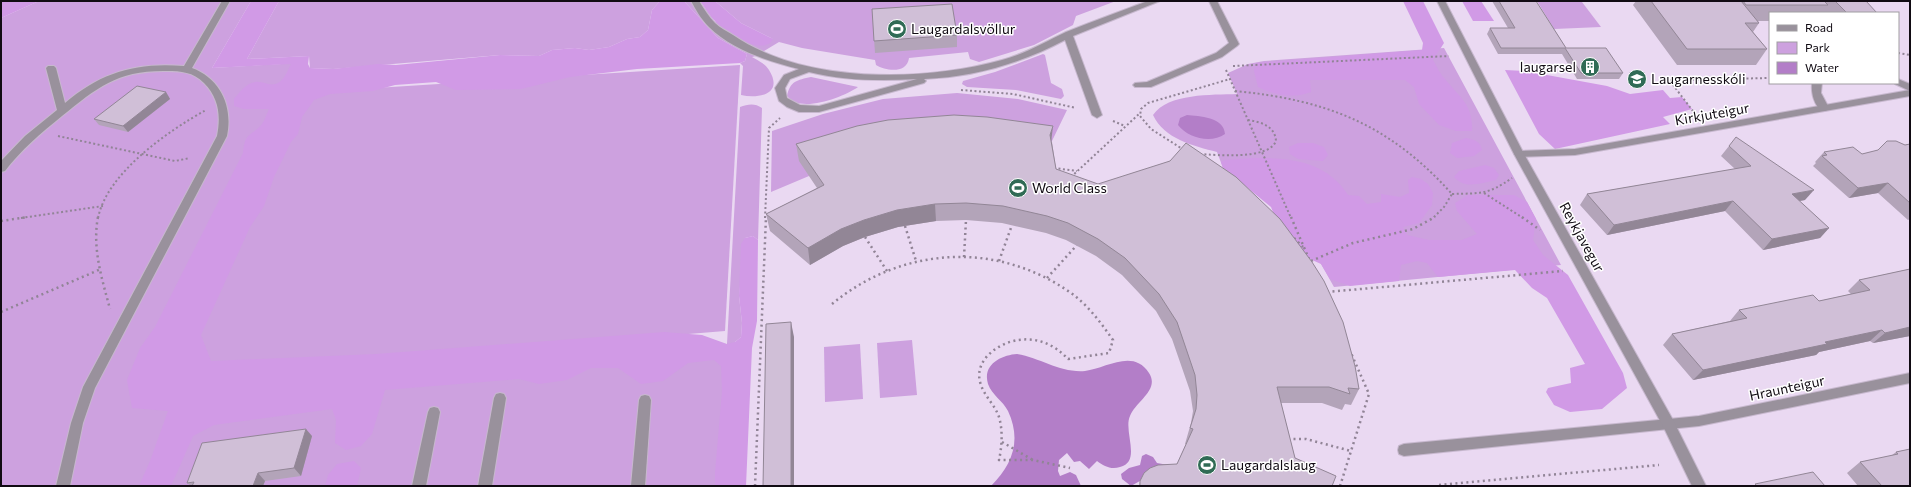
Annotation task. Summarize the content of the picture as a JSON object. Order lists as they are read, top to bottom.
{
  "streets": {
    "street": ["Kirkjuteigur", "Reykjavegur", "Hraunteigur"]
  },
  "crossings": [
    ["Kirkjuteigur", "Reykjavegur"],
    ["Reykjavegur", "Hraunteigur"]
  ],
  "places": {
    "sports": ["Laugardalsvöllur", "World Class", "Laugardalslaug"],
    "building": ["laugarsel"],
    "school or university": ["Laugarnesskóli"]
  },
  "legend": ["Road", "Park", "Water"]
}
